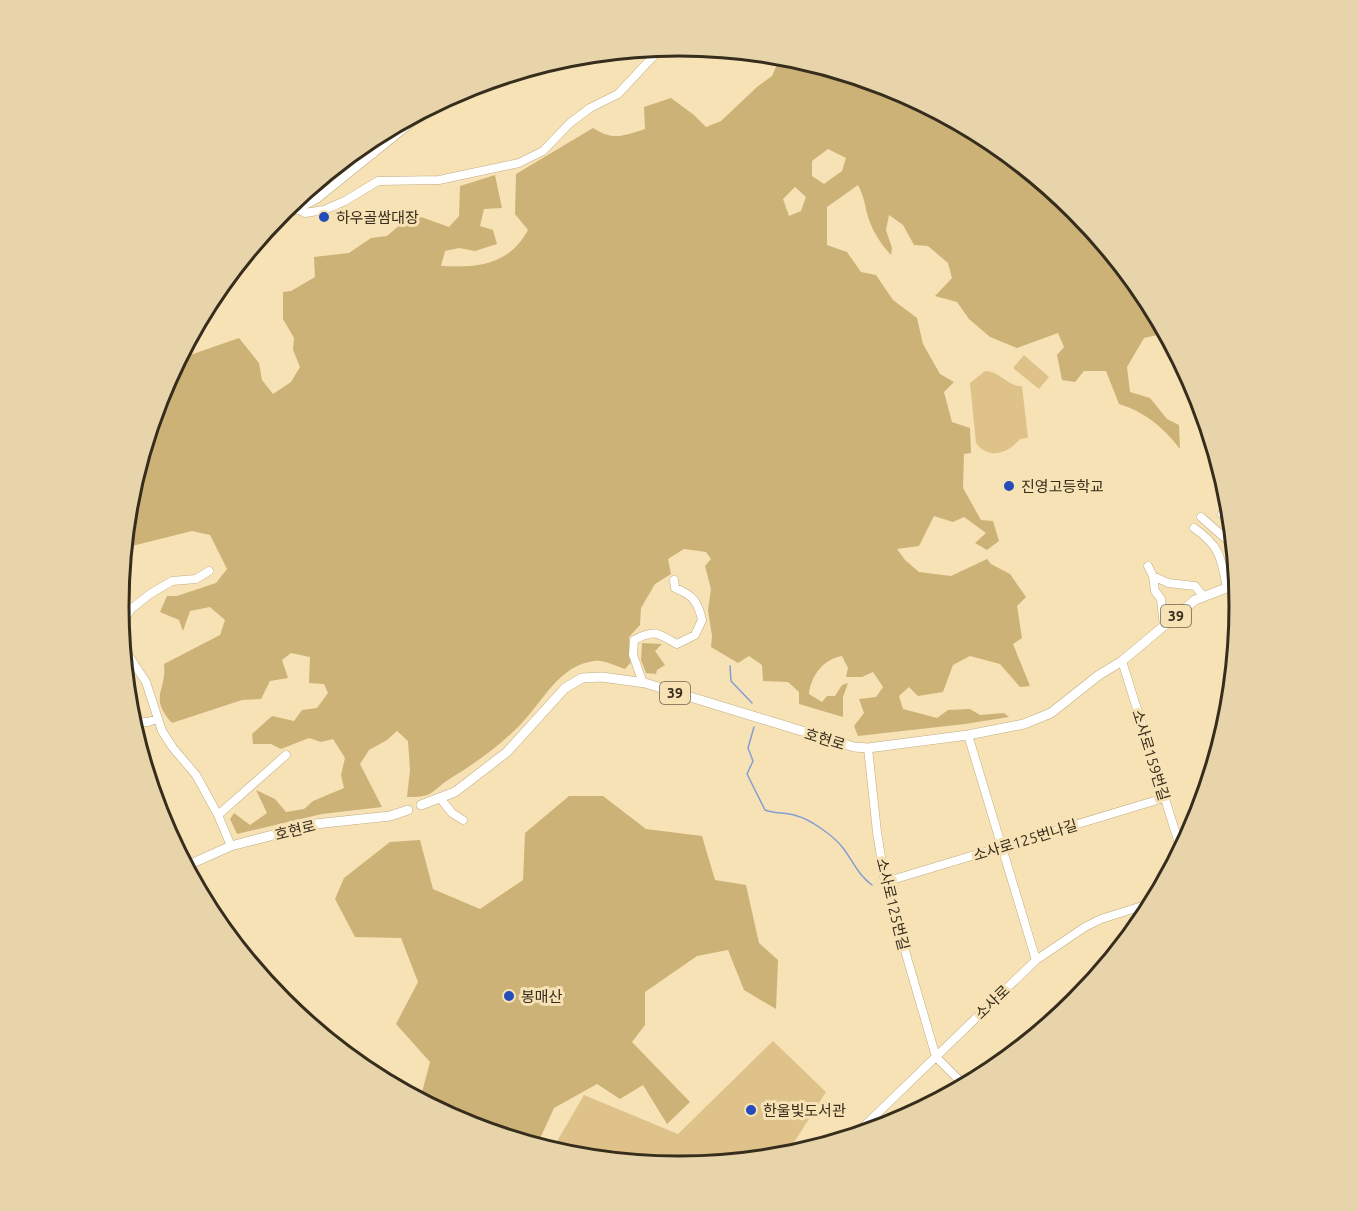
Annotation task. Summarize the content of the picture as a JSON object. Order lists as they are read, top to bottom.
{
  "streets": {
    "main road": ["39", "호현로"],
    "street": [
      "소사로159번길",
      "소사로125번나길",
      "소사로125번길",
      "소사로"
    ]
  },
  "crossings": [
    ["호현로", "소사로159번길"],
    ["호현로", "소사로125번길"],
    ["소사로159번길", "소사로125번나길"],
    ["소사로125번나길", "소사로125번길"],
    ["소사로125번길", "소사로"]
  ],
  "places": [
    "하우골쌈대장",
    "진영고등학교",
    "봉매산",
    "한울빛도서관"
  ]
}
